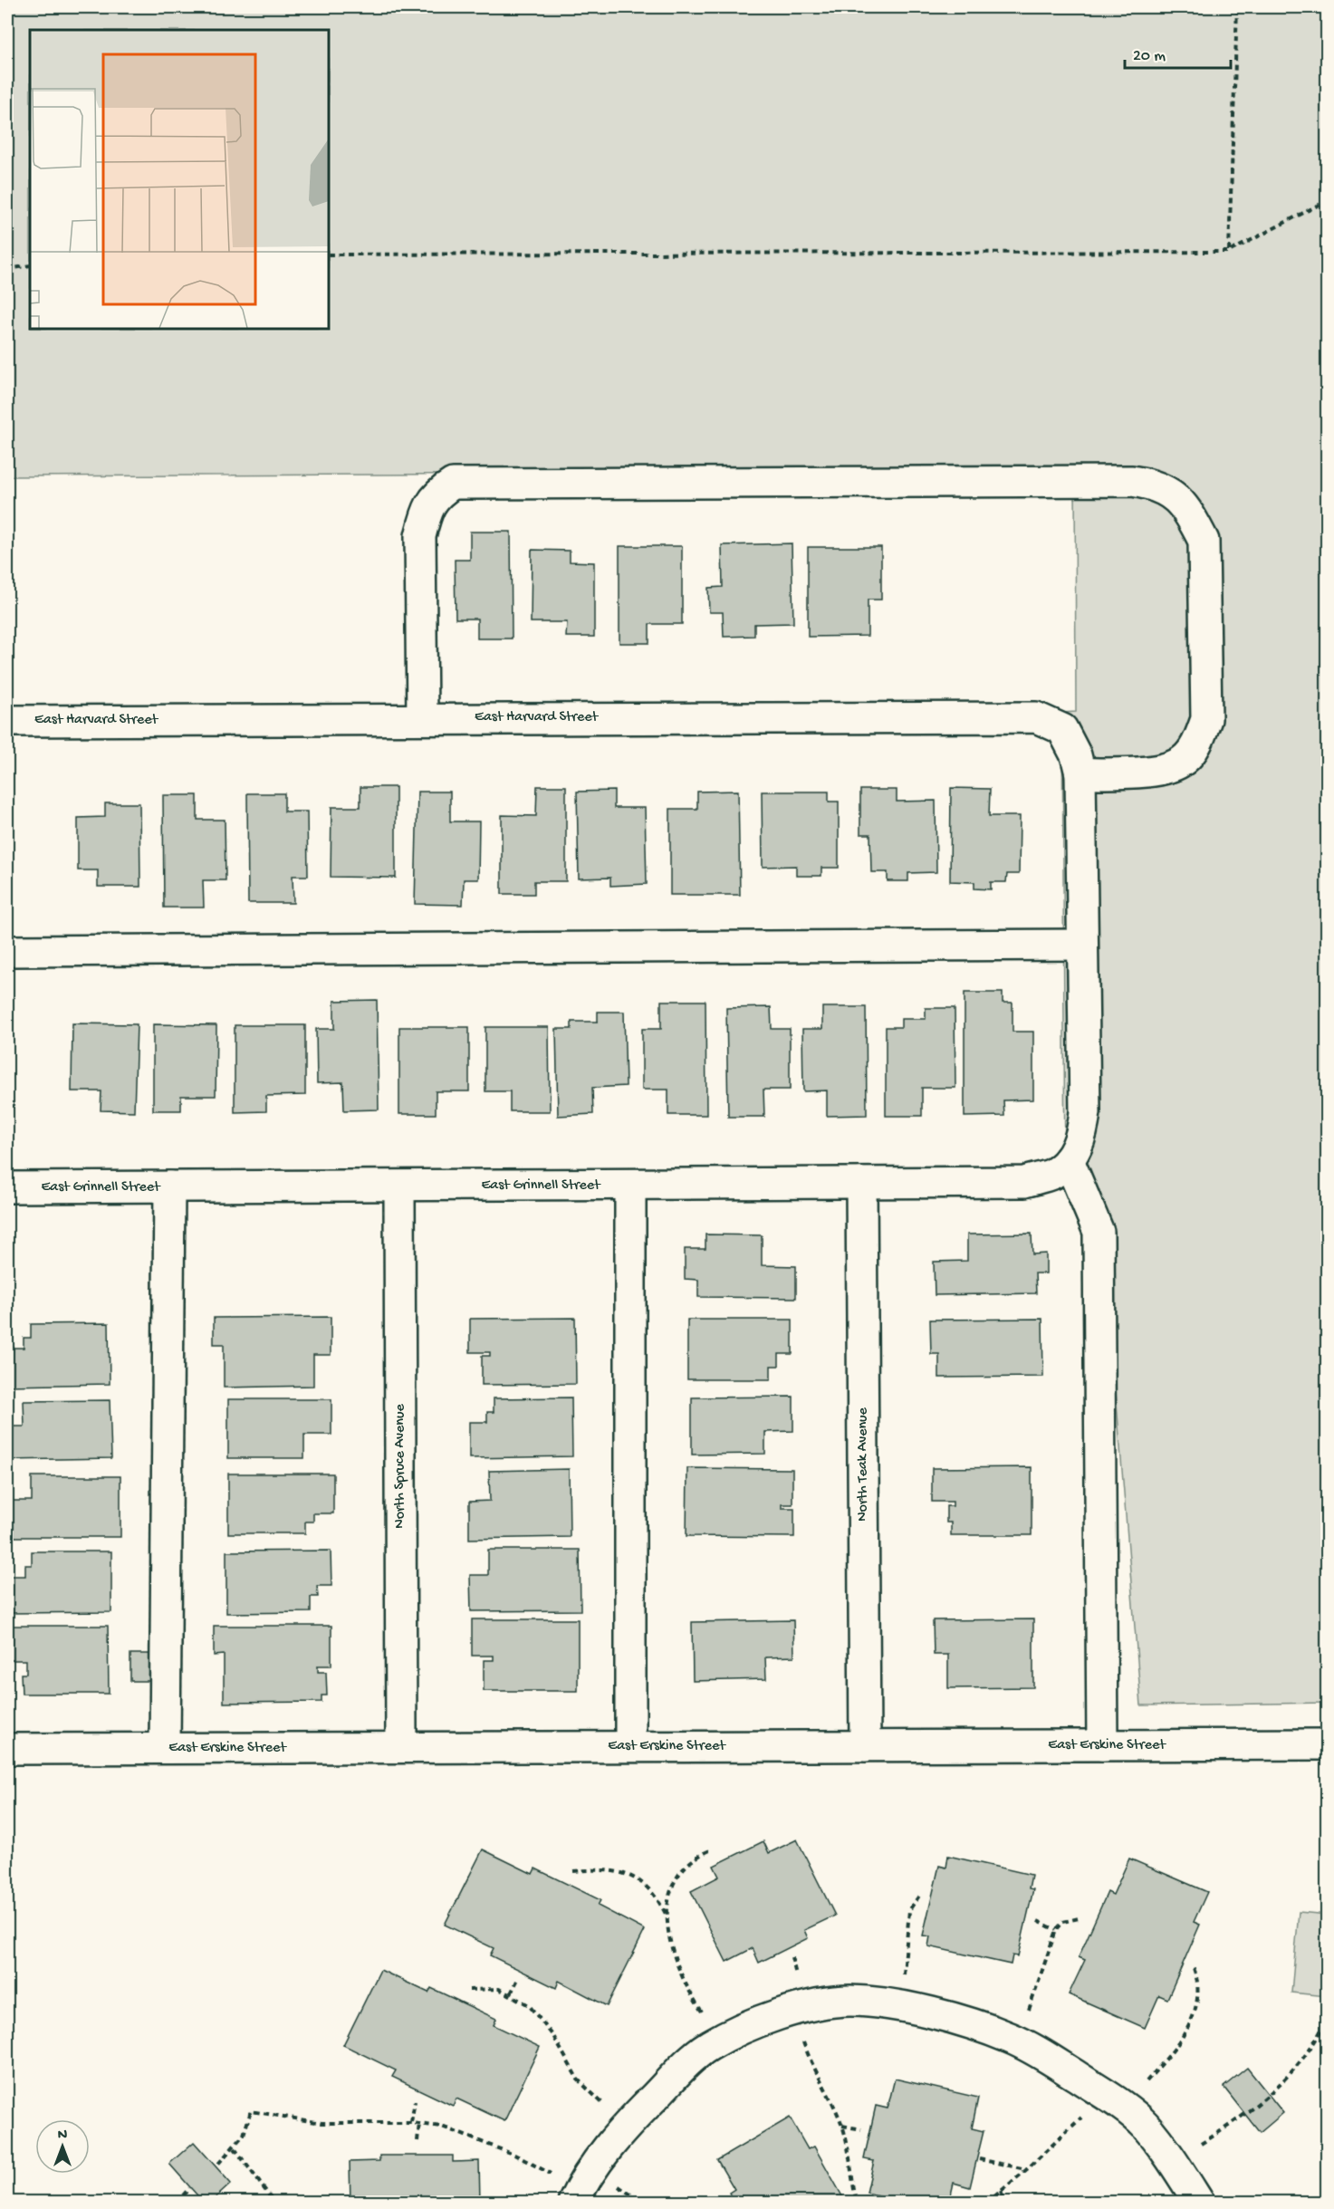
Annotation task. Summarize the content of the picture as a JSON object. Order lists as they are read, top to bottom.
{
  "streets": {
    "street": [
      "East Harvard Street",
      "East Grinnell Street",
      "North Teak Avenue",
      "North Spruce Avenue",
      "East Erskine Street"
    ]
  },
  "crossings": [
    ["East Grinnell Street", "North Teak Avenue"],
    ["East Grinnell Street", "North Spruce Avenue"],
    ["North Teak Avenue", "East Erskine Street"],
    ["North Spruce Avenue", "East Erskine Street"]
  ],
  "scale_bar": "20 m",
  "north": "top"
}
